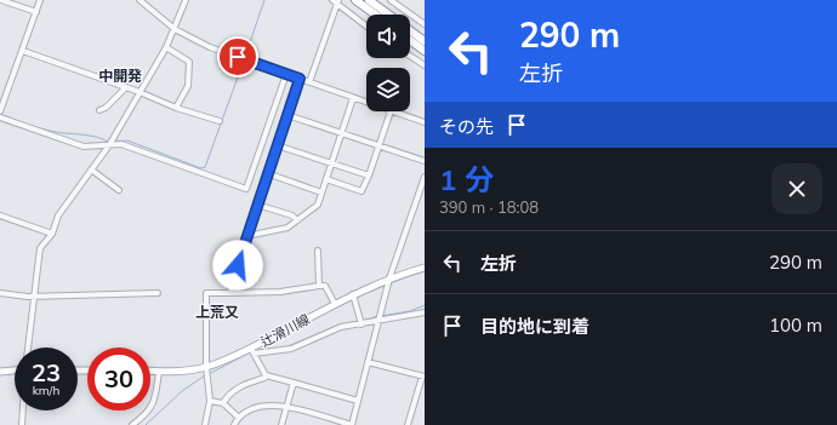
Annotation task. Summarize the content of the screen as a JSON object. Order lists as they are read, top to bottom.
{
  "streets": {
    "main road": ["辻滑川線"]
  },
  "districts": ["中開発", "上荒又"],
  "page": {
    "turn": ["290 m", "左折"],
    "then": "その先",
    "heading": ["1 分", "390 m · 18:08"],
    "list": [
      {
        "name": "左折",
        "value": "290 m"
      },
      {
        "name": "目的地に到着",
        "value": "100 m"
      }
    ],
    "speed": "23 km/h",
    "limit": "30"
  }
}
